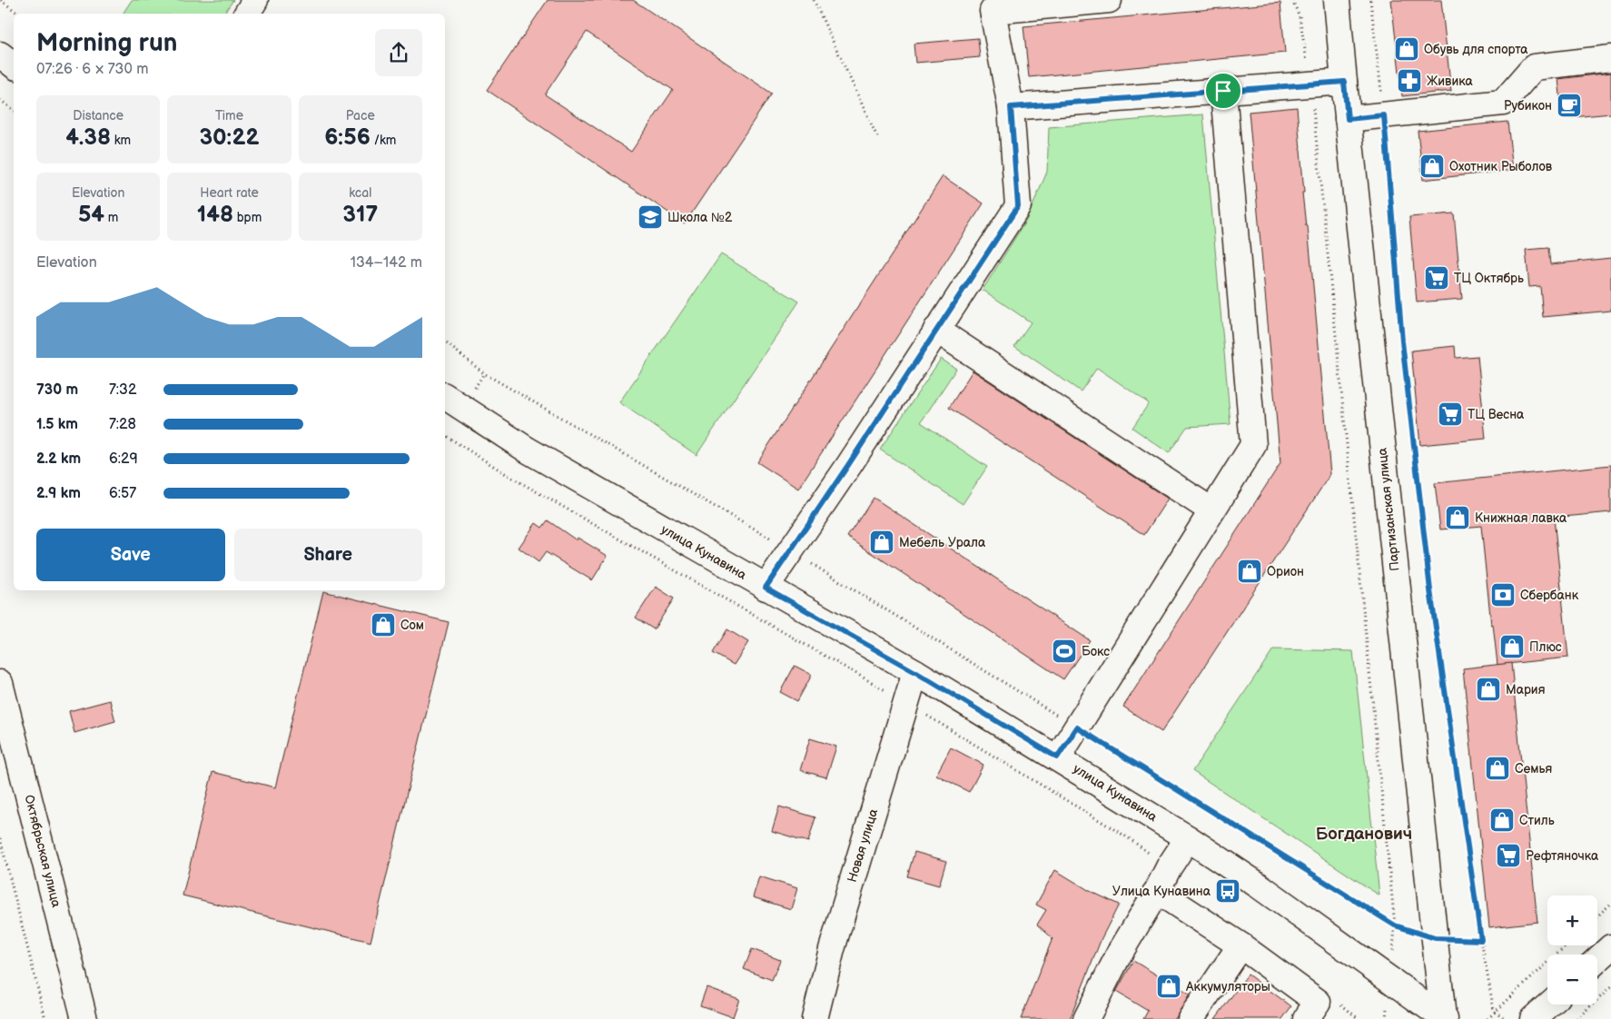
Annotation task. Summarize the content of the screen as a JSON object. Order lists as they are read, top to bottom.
{
  "streets": {
    "main road": [
      "Партизанская улица",
      "улица Кунавина",
      "Новая улица",
      "Октябрьская улица"
    ]
  },
  "crossings": [
    ["Партизанская улица", "улица Кунавина"],
    ["улица Кунавина", "Новая улица"]
  ],
  "districts": ["Богданович"],
  "places": {
    "shop": [
      "Обувь для спорта",
      "Охотник Рыболов",
      "Книжная лавка",
      "Мебель Урала",
      "Орион",
      "Сом",
      "Плюс",
      "Мария",
      "Семья",
      "Стиль",
      "Аккумуляторы"
    ],
    "pharmacy": ["Живика"],
    "cafe": ["Рубикон"],
    "school or university": ["Школа №2"],
    "supermarket": ["ТЦ Октябрь", "ТЦ Весна", "Рефтяночка"],
    "bank": ["Сбербанк"],
    "sports": ["Бокс"],
    "bus stop": ["Улица Кунавина"]
  },
  "page": {
    "heading": ["Morning run", "07:26 · 6 × 730 m"],
    "stats": [
      ["Distance", "4.38 km"],
      ["Time", "30:22"],
      ["Pace", "6:56 /km"],
      ["Elevation", "54 m"],
      ["Heart rate", "148 bpm"],
      ["kcal", "317"]
    ],
    "chart": ["Elevation", "134–142 m"],
    "list": [
      {
        "name": "730 m",
        "note": "7:32"
      },
      {
        "name": "1.5 km",
        "note": "7:28"
      },
      {
        "name": "2.2 km",
        "note": "6:29"
      },
      {
        "name": "2.9 km",
        "note": "6:57"
      }
    ],
    "buttons": ["Save", "Share"],
    "map_buttons": ["+", "−"]
  }
}
